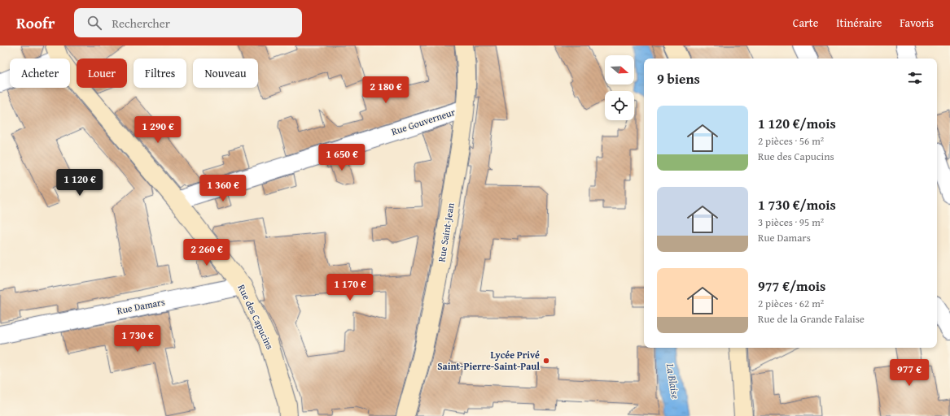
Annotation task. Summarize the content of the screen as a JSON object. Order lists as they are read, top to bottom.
{
  "streets": {
    "street": [
      "Rue Gouverneur",
      "Rue Saint-Jean",
      "Rue Damars",
      "Rue des Capucins"
    ]
  },
  "crossings": [
    ["Rue Gouverneur", "Rue Saint-Jean"],
    ["Rue Gouverneur", "Rue des Capucins"],
    ["Rue Damars", "Rue des Capucins"]
  ],
  "water": ["La Blaise"],
  "places": ["Lycée Privé Saint-Pierre-Saint-Paul"],
  "north": "right",
  "page": {
    "header": "Roofr",
    "search": "Rechercher",
    "nav": ["Carte", "Itinéraire", "Favoris"],
    "chip": [
      "Acheter",
      "Louer",
      "Filtres",
      "Nouveau"
    ],
    "heading": "9 biens",
    "price": [
      "2 180 €",
      "1 290 €",
      "1 650 €",
      "1 120 €",
      "1 360 €",
      "2 260 €",
      "1 170 €",
      "1 730 €",
      "977 €"
    ],
    "list": [
      {
        "name": "1 120 €/mois",
        "note": "2 pièces · 56 m² · Rue des Capucins"
      },
      {
        "name": "1 730 €/mois",
        "note": "3 pièces · 95 m² · Rue Damars"
      },
      {
        "name": "977 €/mois",
        "note": "2 pièces · 62 m² · Rue de la Grande Falaise"
      }
    ]
  }
}
